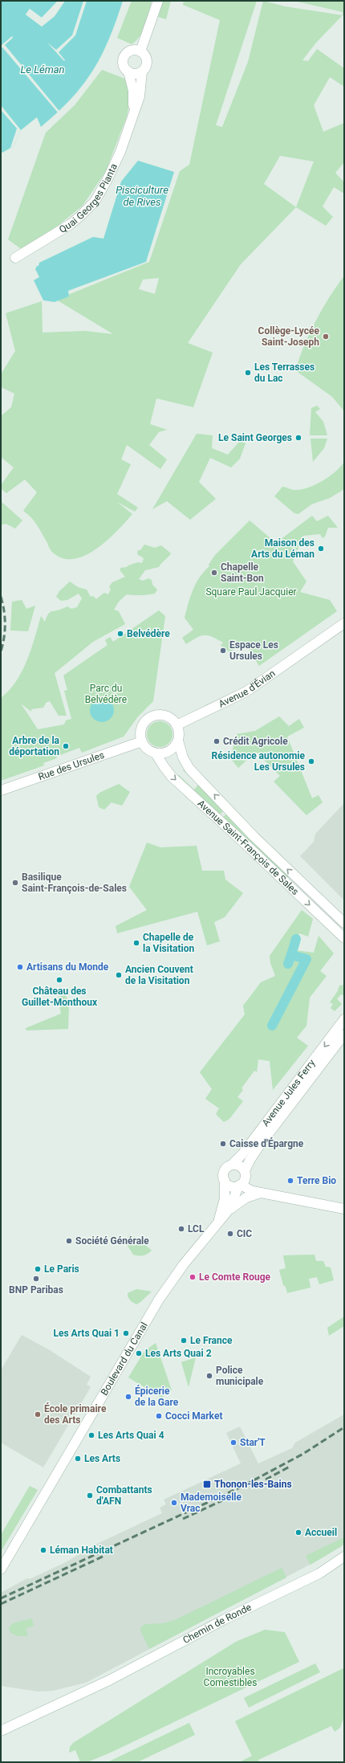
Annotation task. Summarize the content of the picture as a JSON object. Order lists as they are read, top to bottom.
{
  "streets": {
    "street": [
      "Quai Georges Pianta",
      "Avenue d'Évian",
      "Rue des Ursules",
      "Avenue Saint-François de Sales",
      "Avenue Jules Ferry",
      "Boulevard du Canal",
      "Chemin de Ronde"
    ]
  },
  "crossings": [
    ["Avenue d'Évian", "Rue des Ursules"],
    ["Avenue d'Évian", "Avenue Saint-François de Sales"],
    ["Rue des Ursules", "Avenue Saint-François de Sales"],
    ["Avenue Jules Ferry", "Boulevard du Canal"]
  ],
  "water": ["Le Léman", "Pisciculture de Rives"],
  "parks": ["Square Paul Jacquier", "Parc du Belvédère", "Incroyables Comestibles"],
  "places": {
    "other": [
      "Collège-Lycée Saint-Joseph",
      "Les Terrasses du Lac",
      "Le Saint Georges",
      "Maison des Arts du Léman",
      "Chapelle Saint-Bon",
      "Belvédère",
      "Espace Les Ursules",
      "Crédit Agricole",
      "Arbre de la déportation",
      "Résidence autonomie Les Ursules",
      "Basilique Saint-François-de-Sales",
      "Chapelle de la Visitation",
      "Artisans du Monde",
      "Ancien Couvent de la Visitation",
      "Château des Guillet-Monthoux",
      "Caisse d'Épargne",
      "Terre Bio",
      "LCL",
      "CIC",
      "Société Générale",
      "Le Paris",
      "Le Comte Rouge",
      "BNP Paribas",
      "Les Arts Quai 1",
      "Le France",
      "Les Arts Quai 2",
      "Police municipale",
      "Épicerie de la Gare",
      "École primaire des Arts",
      "Cocci Market",
      "Les Arts Quai 4",
      "Star'T",
      "Les Arts",
      "Combattants d'AFN",
      "Mademoiselle Vrac",
      "Accueil",
      "Léman Habitat"
    ],
    "transit": ["Thonon-les-Bains"]
  }
}
